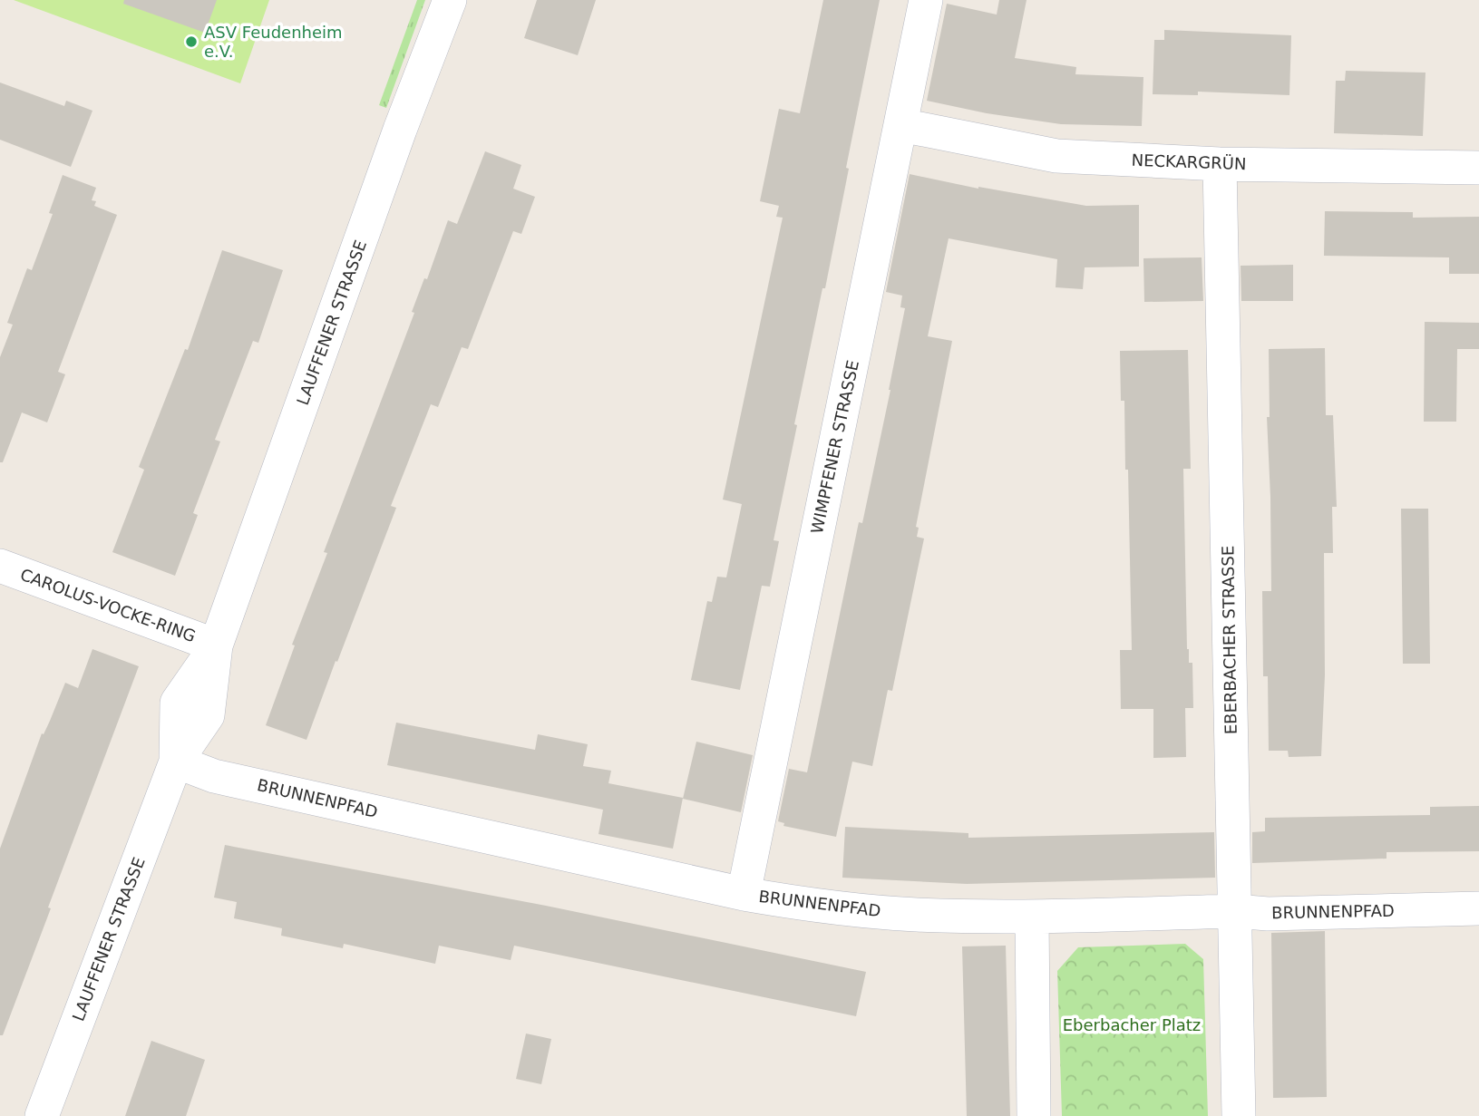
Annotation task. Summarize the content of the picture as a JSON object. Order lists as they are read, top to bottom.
{
  "streets": {
    "street": [
      "NECKARGRÜN",
      "LAUFFENER STRASSE",
      "WIMPFENER STRASSE",
      "CAROLUS-VOCKE-RING",
      "EBERBACHER STRASSE",
      "BRUNNENPFAD"
    ]
  },
  "crossings": [
    ["NECKARGRÜN", "WIMPFENER STRASSE"],
    ["NECKARGRÜN", "EBERBACHER STRASSE"],
    ["LAUFFENER STRASSE", "CAROLUS-VOCKE-RING"],
    ["LAUFFENER STRASSE", "BRUNNENPFAD"],
    ["WIMPFENER STRASSE", "BRUNNENPFAD"],
    ["EBERBACHER STRASSE", "BRUNNENPFAD"]
  ],
  "parks": ["Eberbacher Platz"],
  "places": ["ASV Feudenheim e.V."]
}
